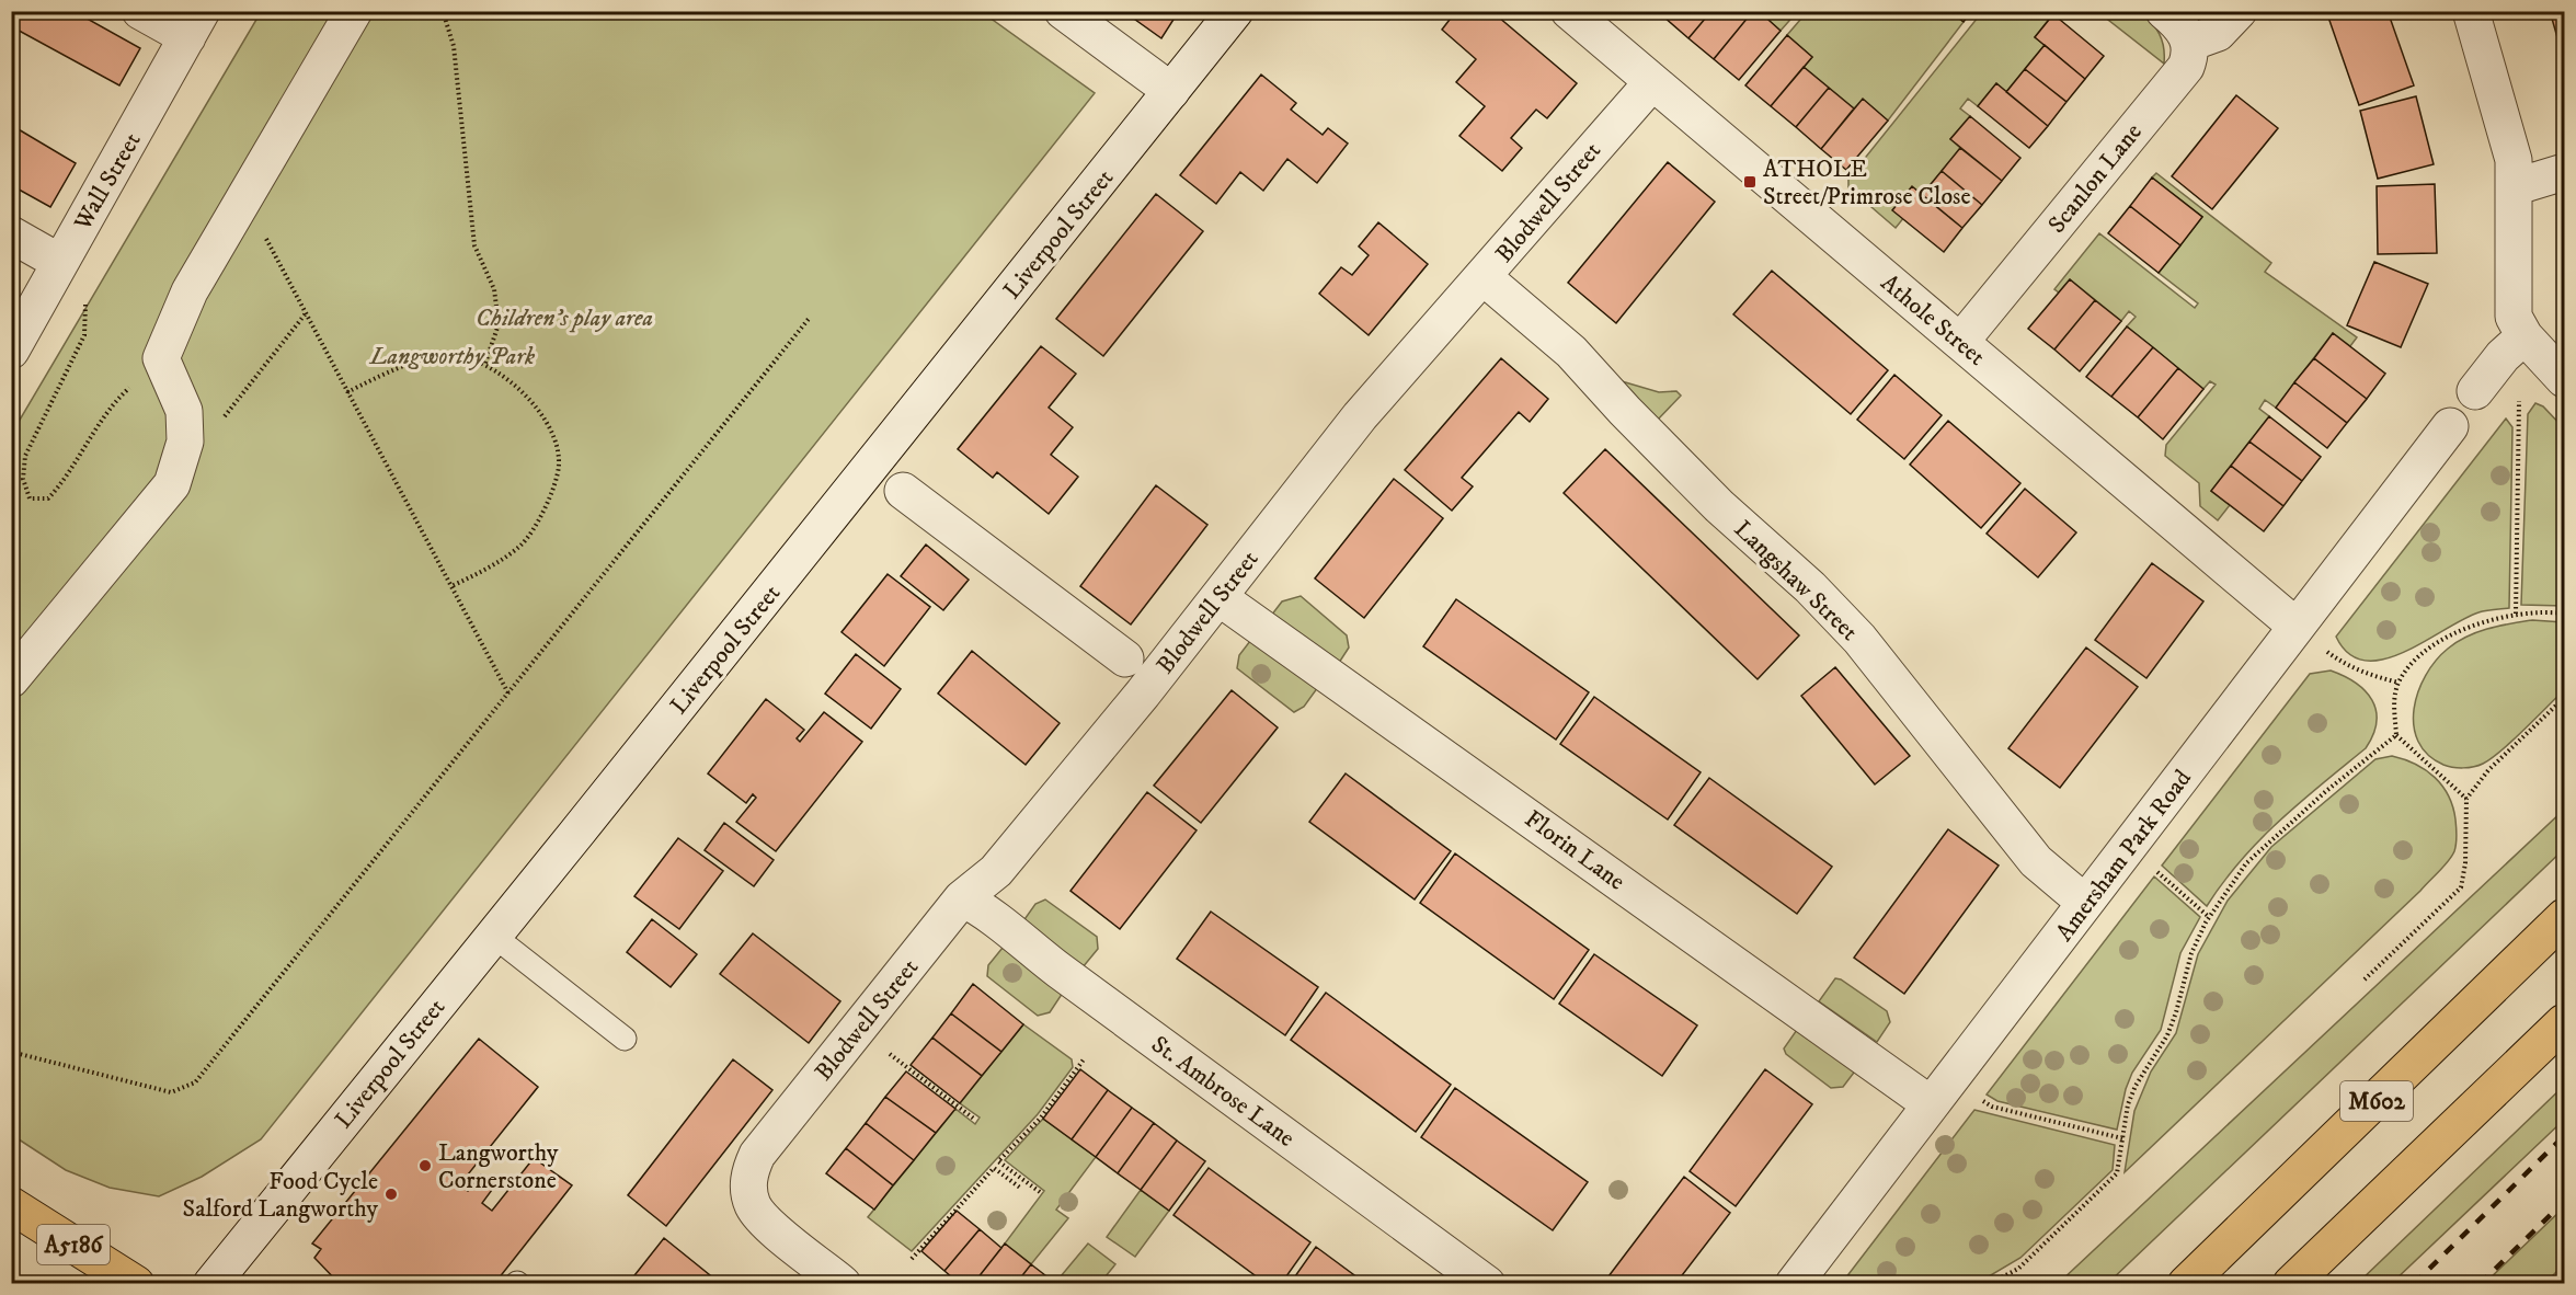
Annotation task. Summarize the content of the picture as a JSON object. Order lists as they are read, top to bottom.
{
  "streets": {
    "main road": ["M602", "A5186"],
    "street": [
      "Scanlon Lane",
      "Wall Street",
      "Blodwell Street",
      "Liverpool Street",
      "Athole Street",
      "Langshaw Street",
      "Florin Lane",
      "Amersham Park Road",
      "St. Ambrose Lane"
    ]
  },
  "crossings": [
    ["Scanlon Lane", "Athole Street"],
    ["Blodwell Street", "Athole Street"],
    ["Blodwell Street", "Langshaw Street"],
    ["Blodwell Street", "Florin Lane"],
    ["Blodwell Street", "St. Ambrose Lane"],
    ["Athole Street", "Amersham Park Road"],
    ["Langshaw Street", "Amersham Park Road"],
    ["Florin Lane", "Amersham Park Road"]
  ],
  "parks": ["Children's play area", "Langworthy Park"],
  "places": {
    "transit": ["ATHOLE Street/Primrose Close"],
    "other": ["Langworthy Cornerstone", "Food Cycle Salford Langworthy"]
  }
}
